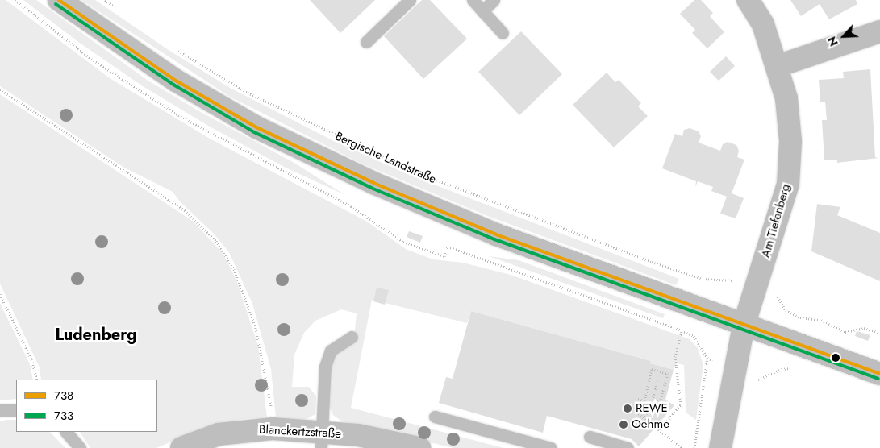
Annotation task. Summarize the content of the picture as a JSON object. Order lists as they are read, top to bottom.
{
  "streets": {
    "main road": ["Am Tiefenberg", "Blanckertzstraße"],
    "path": ["Bergische Landstraße"]
  },
  "districts": ["Ludenberg"],
  "places": ["REWE", "Oehme"],
  "lines": ["transit line 738", "transit line 733"],
  "legend": ["738", "733"],
  "north": "bottom left"
}
